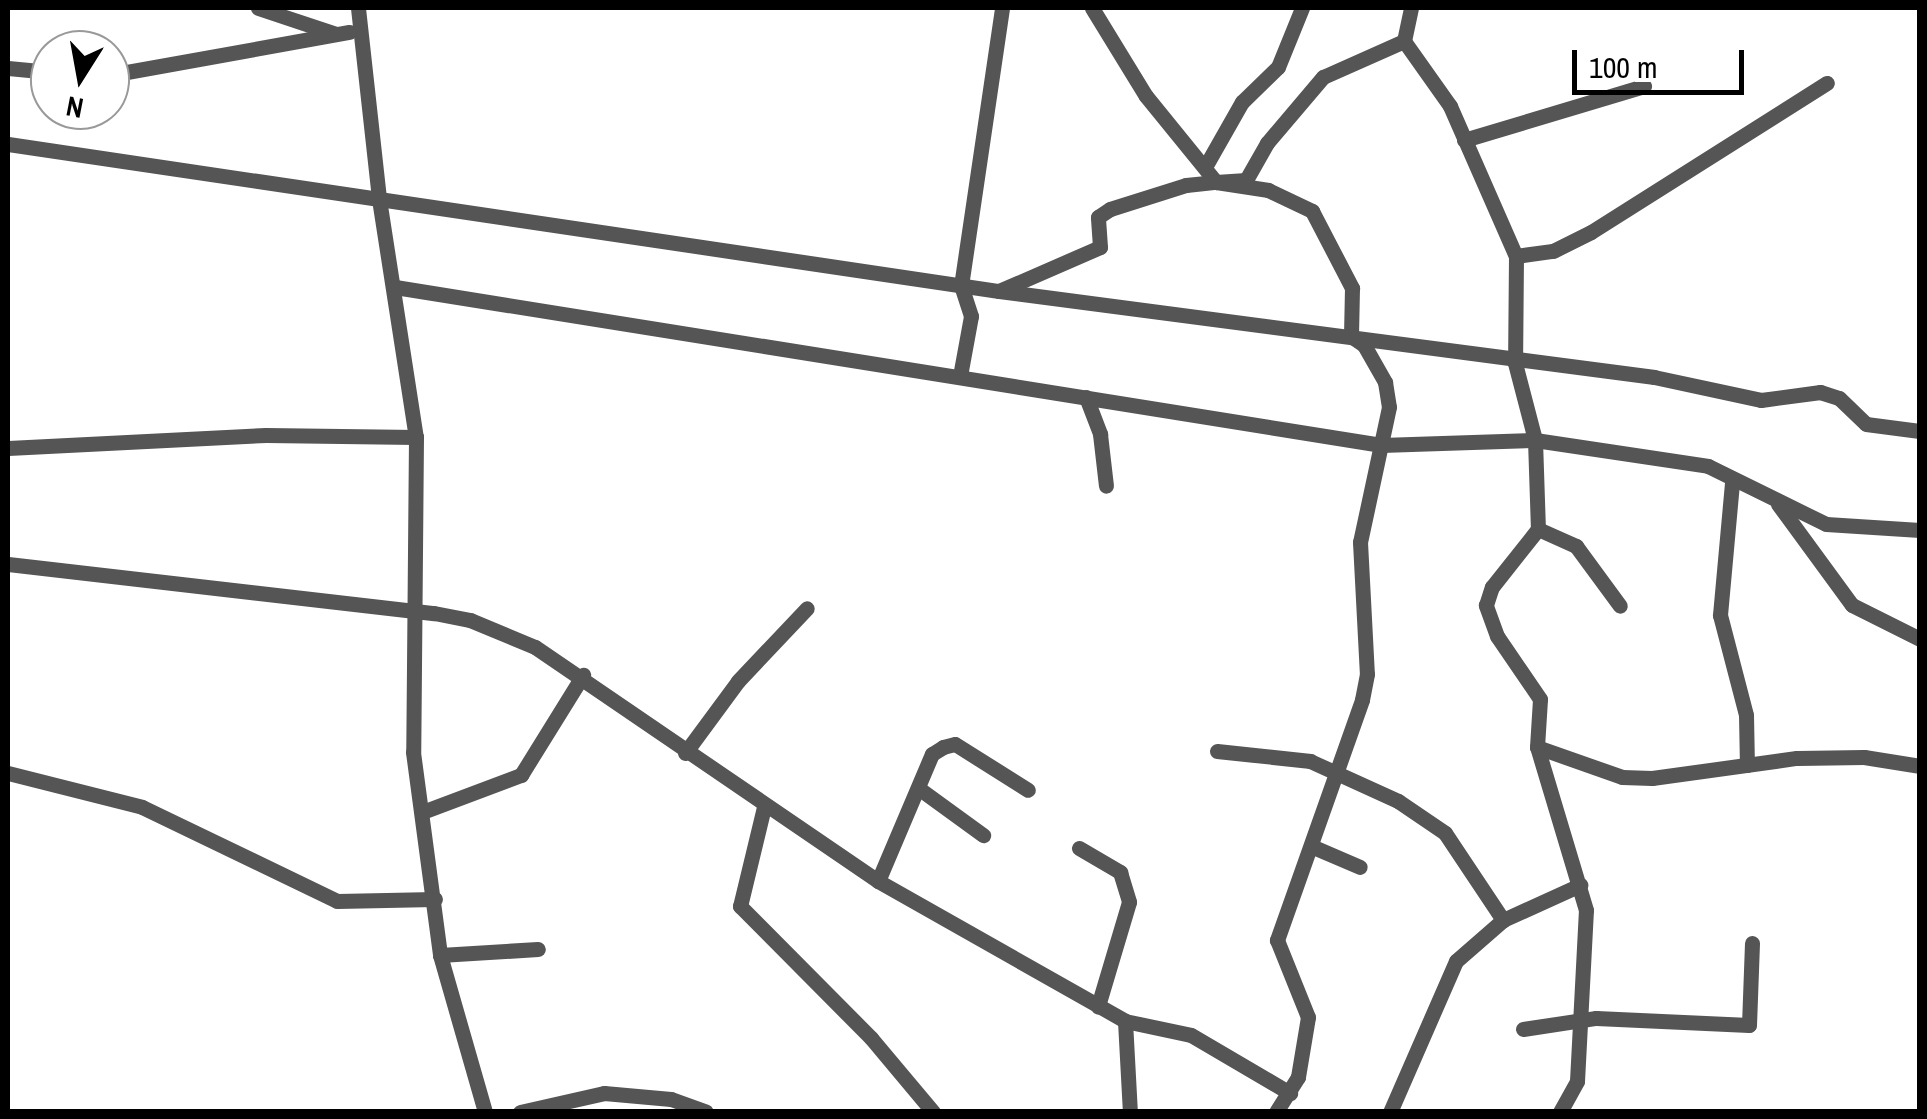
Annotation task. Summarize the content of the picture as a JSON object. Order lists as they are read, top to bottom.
{
  "scale_bar": "100 m",
  "north": "bottom"
}
